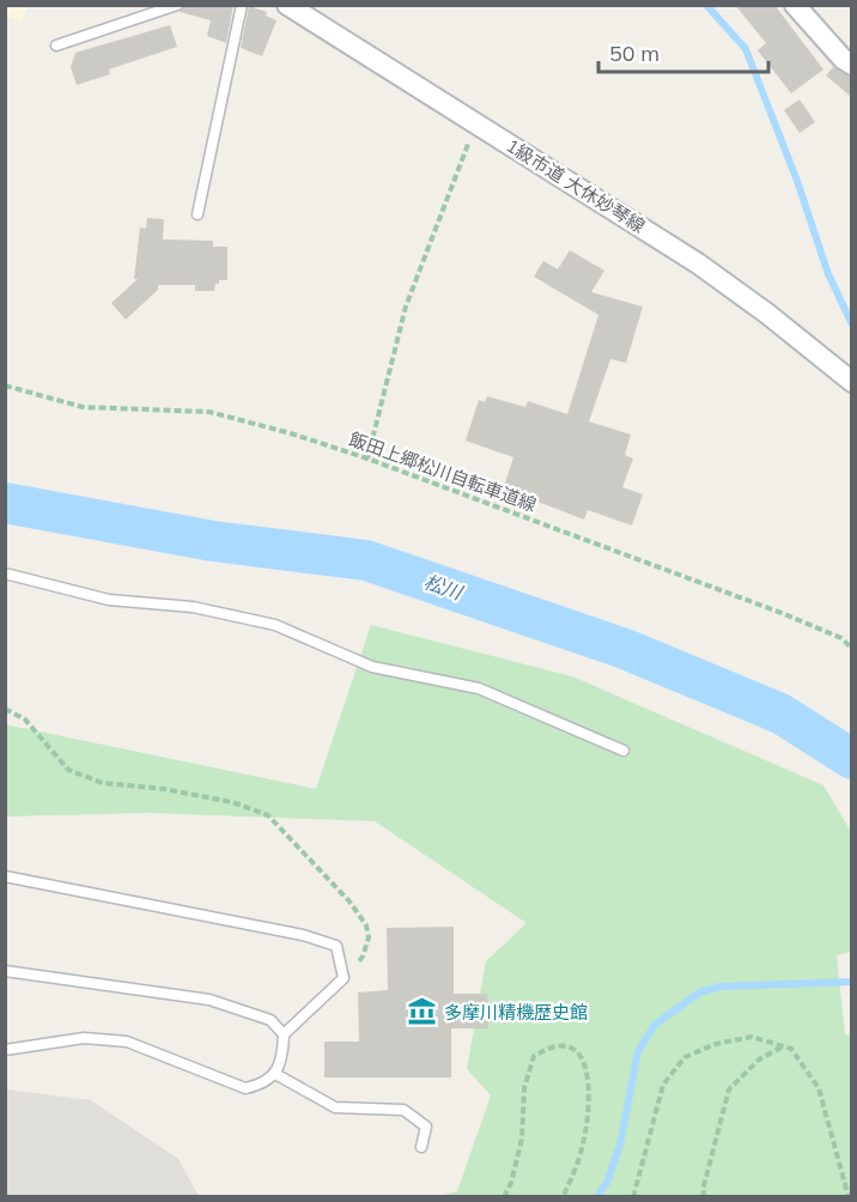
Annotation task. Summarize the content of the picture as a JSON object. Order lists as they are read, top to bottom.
{
  "streets": {
    "street": ["1級市道 大休妙琴線"],
    "path": ["飯田上郷松川自転車道線"]
  },
  "water": ["松川"],
  "places": {
    "museum": ["多摩川精機歴史館"]
  },
  "scale_bar": "50 m"
}
